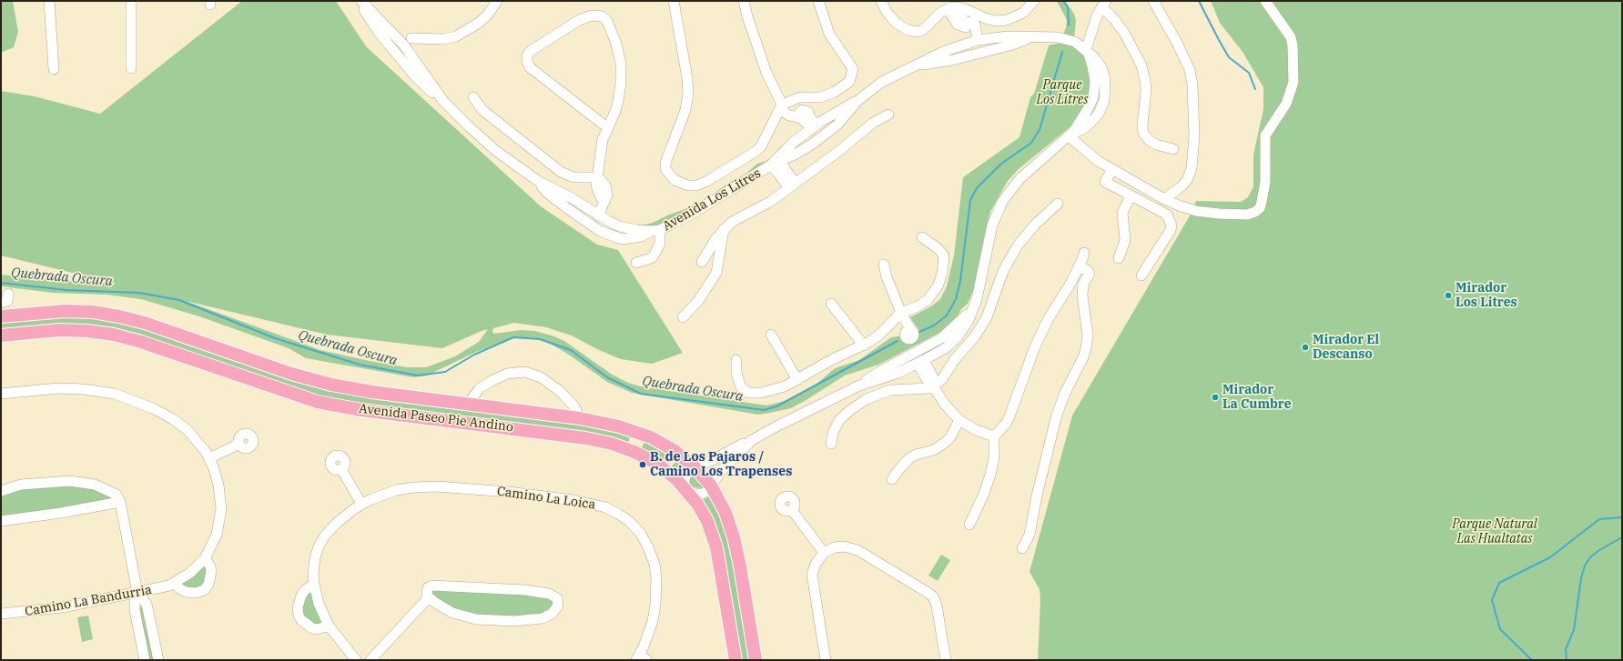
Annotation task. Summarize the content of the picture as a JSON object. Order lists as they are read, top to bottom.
{
  "streets": {
    "main road": ["Avenida Paseo Pie Andino"],
    "street": ["Avenida Los Litres", "Camino La Loica", "Camino La Bandurria"]
  },
  "water": ["Quebrada Oscura"],
  "parks": ["Parque Los Litres", "Parque Natural Las Hualtatas"],
  "places": [
    "Mirador Los Litres",
    "Mirador El Descanso",
    "Mirador La Cumbre",
    "B. de Los Pajaros / Camino Los Trapenses"
  ]
}
